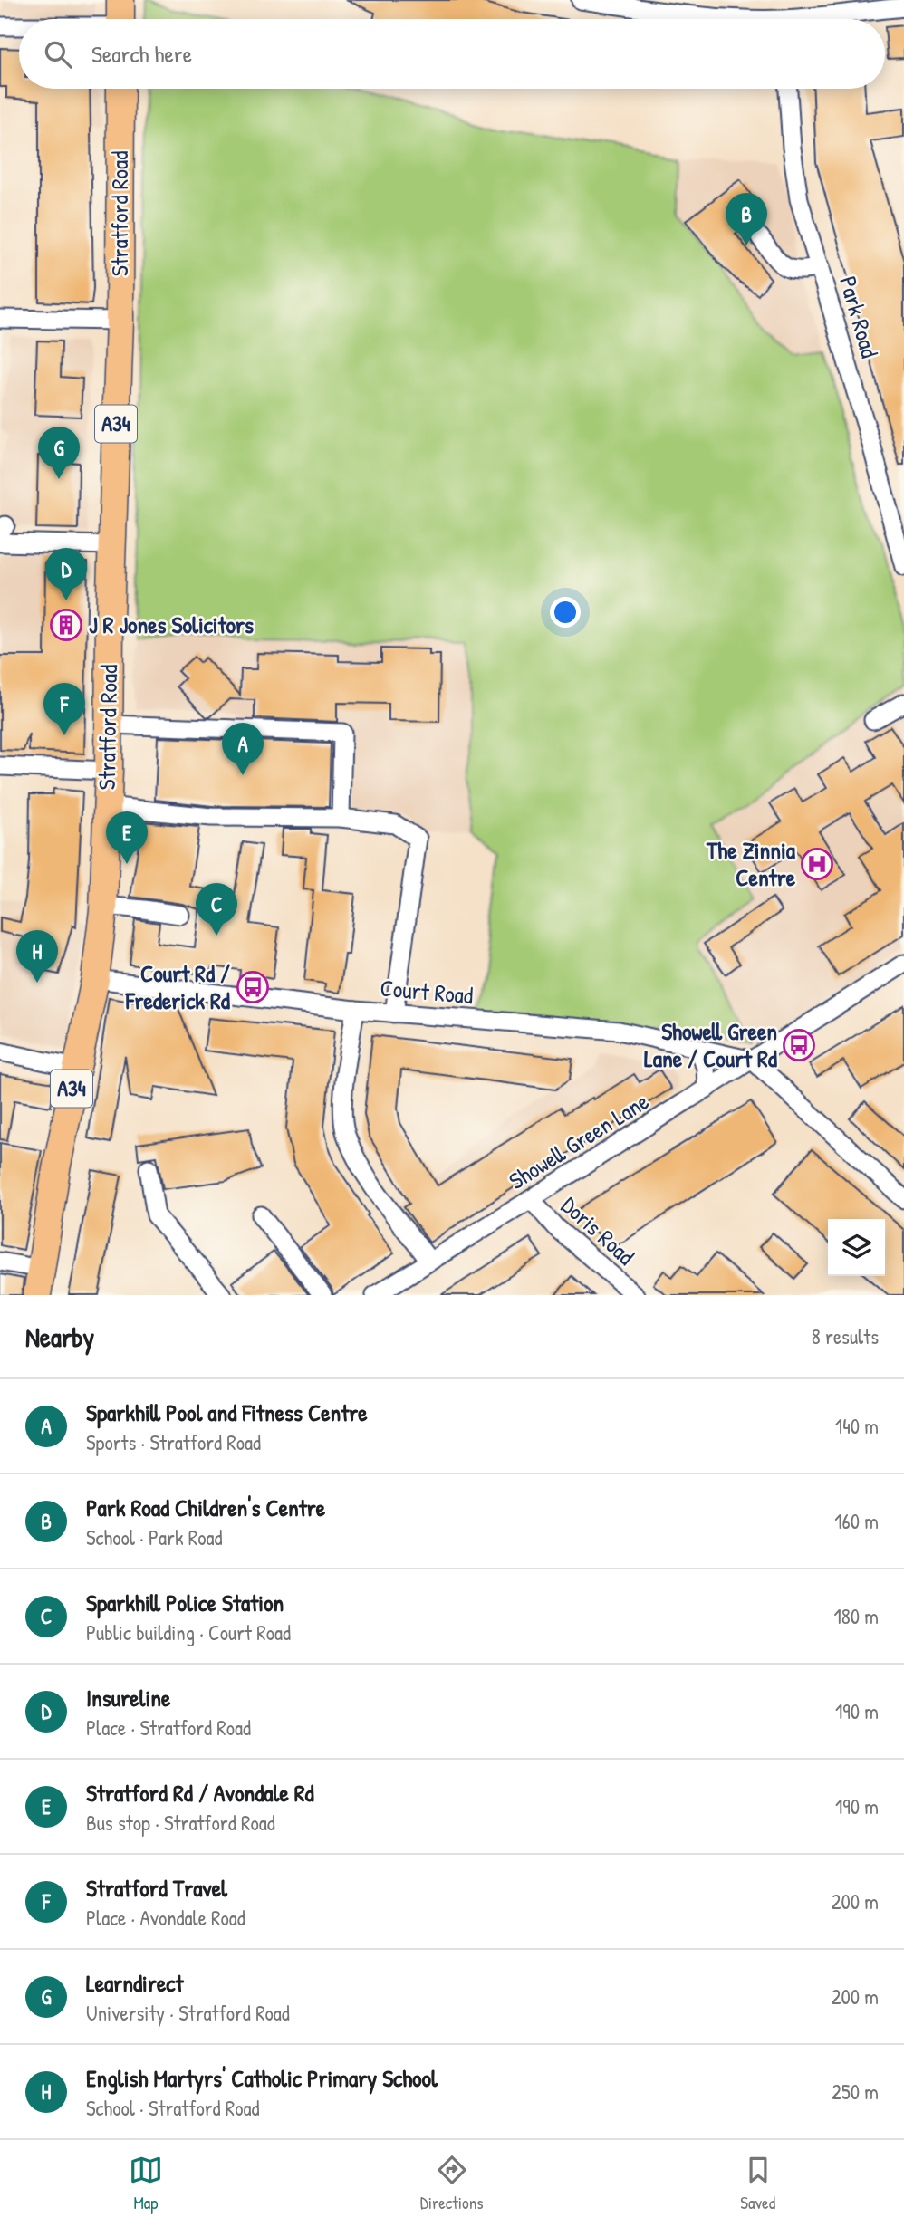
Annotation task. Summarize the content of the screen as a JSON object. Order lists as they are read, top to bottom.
{
  "streets": {
    "highway": ["Stratford Road", "A34"],
    "street": [
      "Park Road",
      "Court Road",
      "Showell Green Lane",
      "Doris Road"
    ]
  },
  "crossings": [
    ["Stratford Road", "Court Road"],
    ["Court Road", "Showell Green Lane"],
    ["Showell Green Lane", "Doris Road"]
  ],
  "places": {
    "building": ["J R Jones Solicitors"],
    "hospital": ["The Zinnia Centre"],
    "bus stop": ["Court Rd / Frederick Rd", "Showell Green Lane / Court Rd"]
  },
  "page": {
    "search": "Search here",
    "pins": [
      "B",
      "G",
      "D",
      "F",
      "A",
      "E",
      "C",
      "H"
    ],
    "heading": ["Nearby", "8 results"],
    "list": [
      {
        "mark": "A",
        "name": "Sparkhill Pool and Fitness Centre",
        "note": "Sports · Stratford Road",
        "value": "140 m"
      },
      {
        "mark": "B",
        "name": "Park Road Children's Centre",
        "note": "School · Park Road",
        "value": "160 m"
      },
      {
        "mark": "C",
        "name": "Sparkhill Police Station",
        "note": "Public building · Court Road",
        "value": "180 m"
      },
      {
        "mark": "D",
        "name": "Insureline",
        "note": "Place · Stratford Road",
        "value": "190 m"
      },
      {
        "mark": "E",
        "name": "Stratford Rd / Avondale Rd",
        "note": "Bus stop · Stratford Road",
        "value": "190 m"
      },
      {
        "mark": "F",
        "name": "Stratford Travel",
        "note": "Place · Avondale Road",
        "value": "200 m"
      },
      {
        "mark": "G",
        "name": "Learndirect",
        "note": "University · Stratford Road",
        "value": "200 m"
      },
      {
        "mark": "H",
        "name": "English Martyrs' Catholic Primary School",
        "note": "School · Stratford Road",
        "value": "250 m"
      }
    ],
    "nav": ["Map", "Directions", "Saved"]
  }
}
